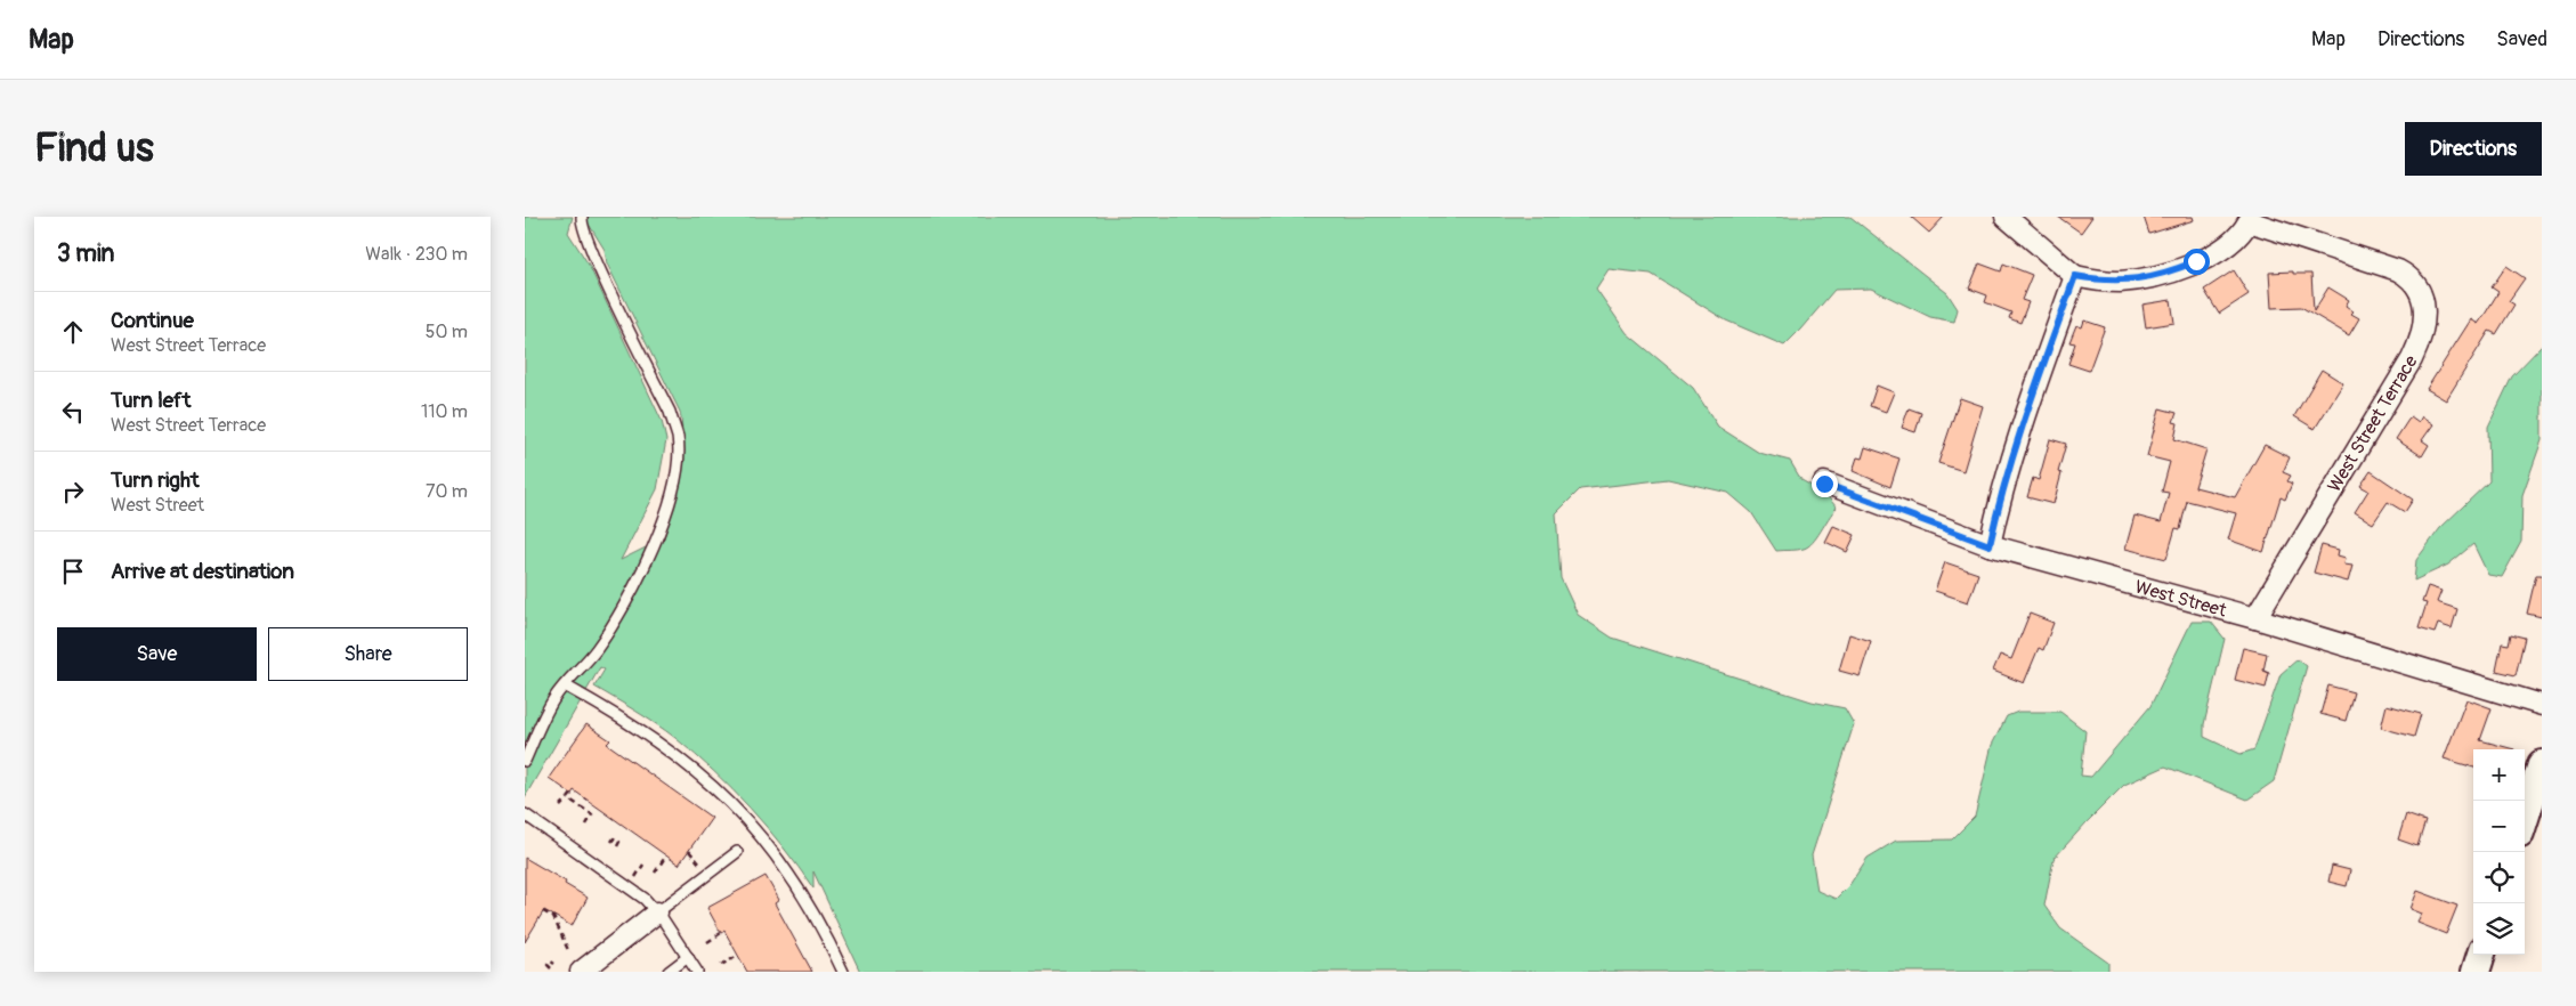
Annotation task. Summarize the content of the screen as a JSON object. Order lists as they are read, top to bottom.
{
  "streets": {
    "street": ["West Street Terrace", "West Street"]
  },
  "crossings": [
    ["West Street Terrace", "West Street"]
  ],
  "page": {
    "header": "Map",
    "nav": ["Map", "Directions", "Saved"],
    "buttons": [
      "Directions",
      ["Save", "Share"]
    ],
    "title": "Find us",
    "heading": ["3 min", "Walk · 230 m"],
    "list": [
      ["Continue", "West Street Terrace", "50 m"],
      ["Turn left", "West Street Terrace", "110 m"],
      ["Turn right", "West Street", "70 m"],
      "Arrive at destination"
    ],
    "map_buttons": ["+", "−"]
  }
}
